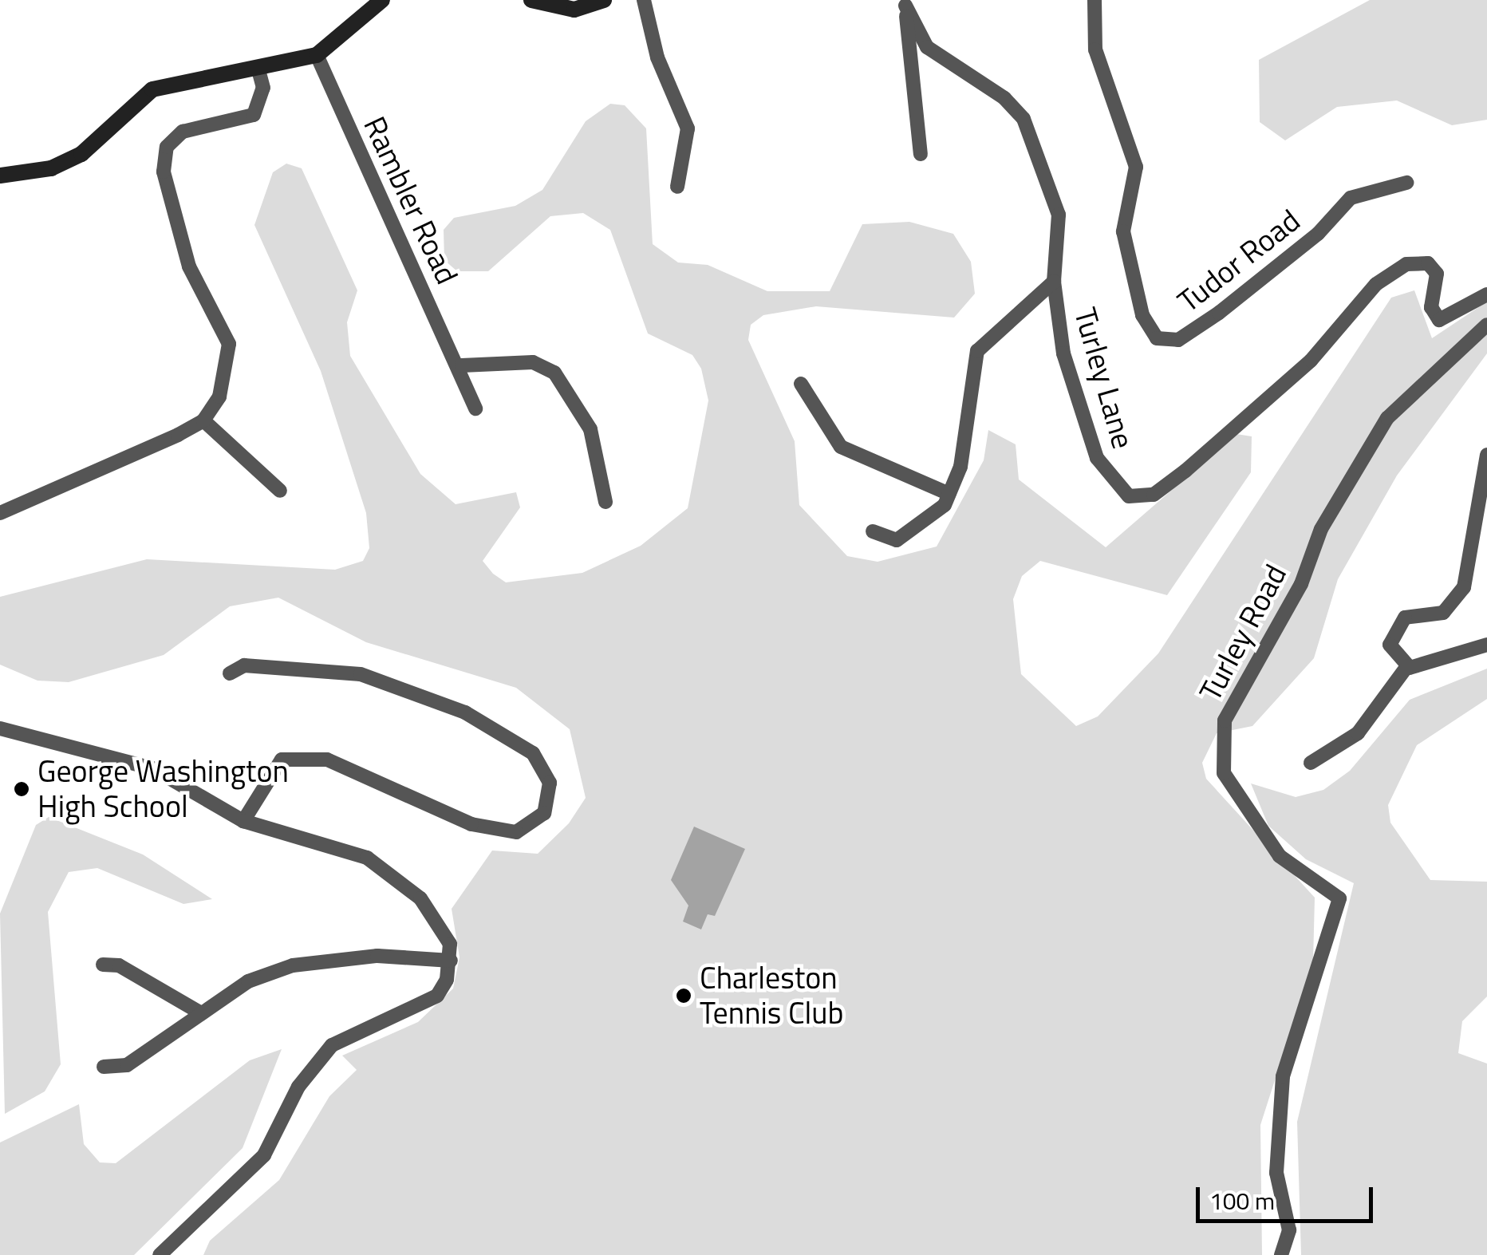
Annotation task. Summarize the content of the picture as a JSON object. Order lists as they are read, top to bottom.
{
  "streets": {
    "street": [
      "Rambler Road",
      "Tudor Road",
      "Turley Lane",
      "Turley Road"
    ]
  },
  "places": ["George Washington High School", "Charleston Tennis Club"],
  "scale_bar": "100 m"
}
